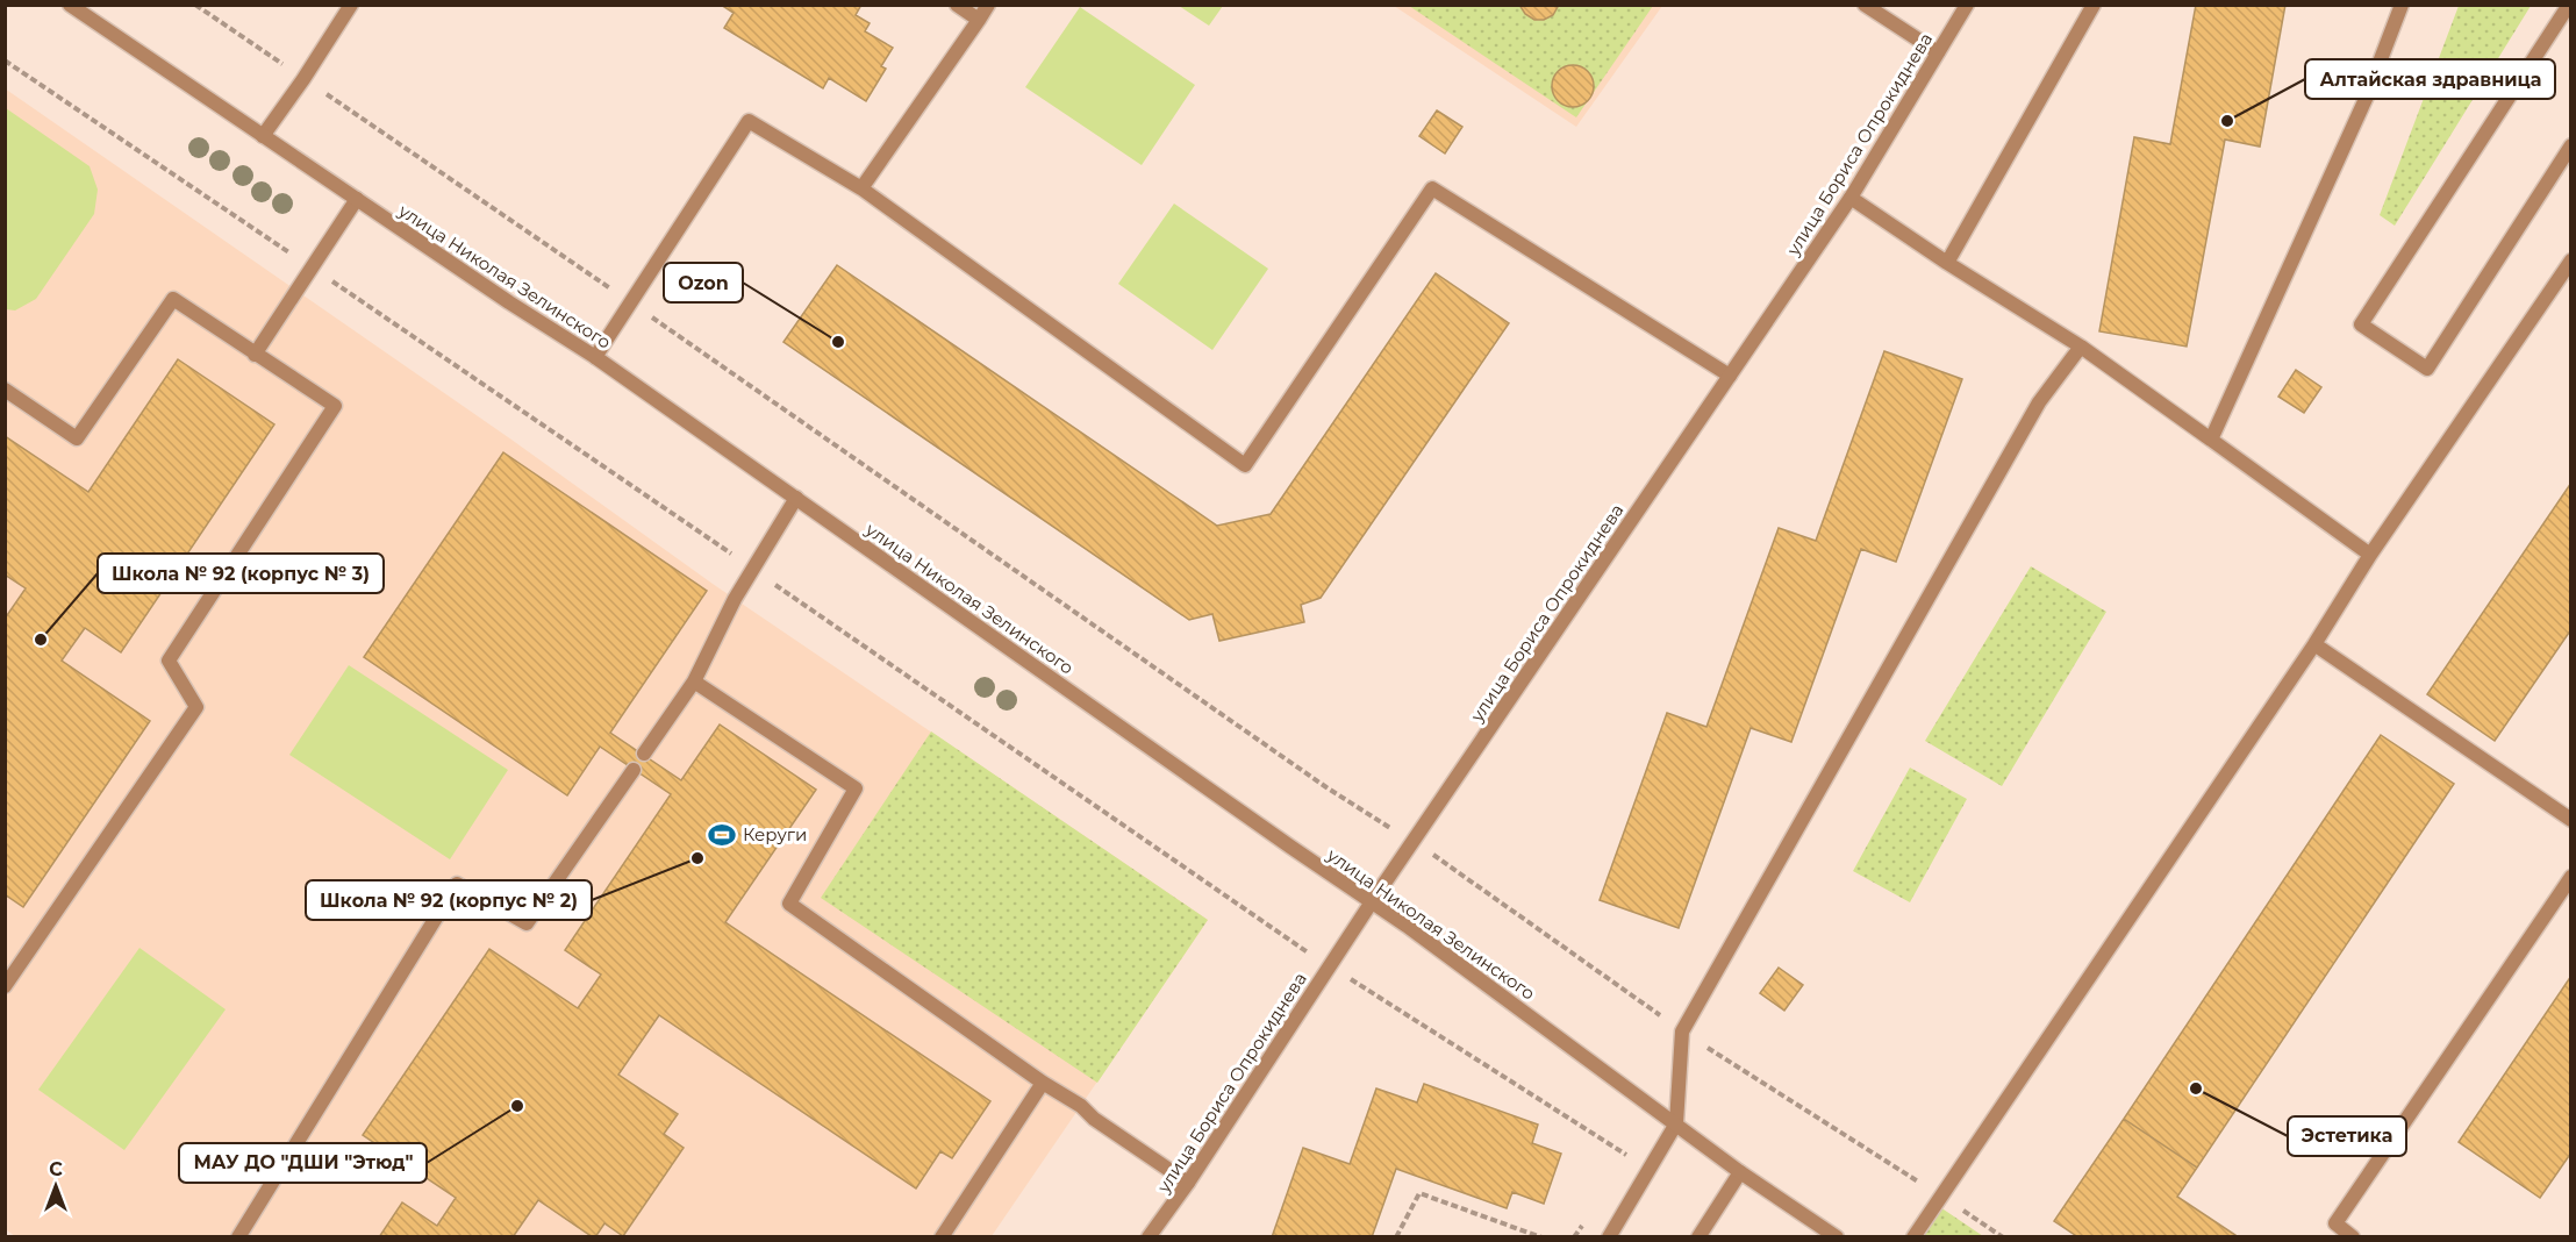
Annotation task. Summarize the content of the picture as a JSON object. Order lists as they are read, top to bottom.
{
  "streets": {
    "street": ["улица Бориса Опрокиднева", "улица Николая Зелинского"]
  },
  "crossings": [
    ["улица Бориса Опрокиднева", "улица Николая Зелинского"]
  ],
  "places": {
    "other": [
      "Алтайская здравница",
      "Ozon",
      "Школа № 92 (корпус № 3)",
      "Школа № 92 (корпус № 2)",
      "Эстетика",
      "МАУ ДО \"ДШИ \"Этюд\""
    ],
    "sports": ["Керуги"]
  },
  "north": "top"
}
